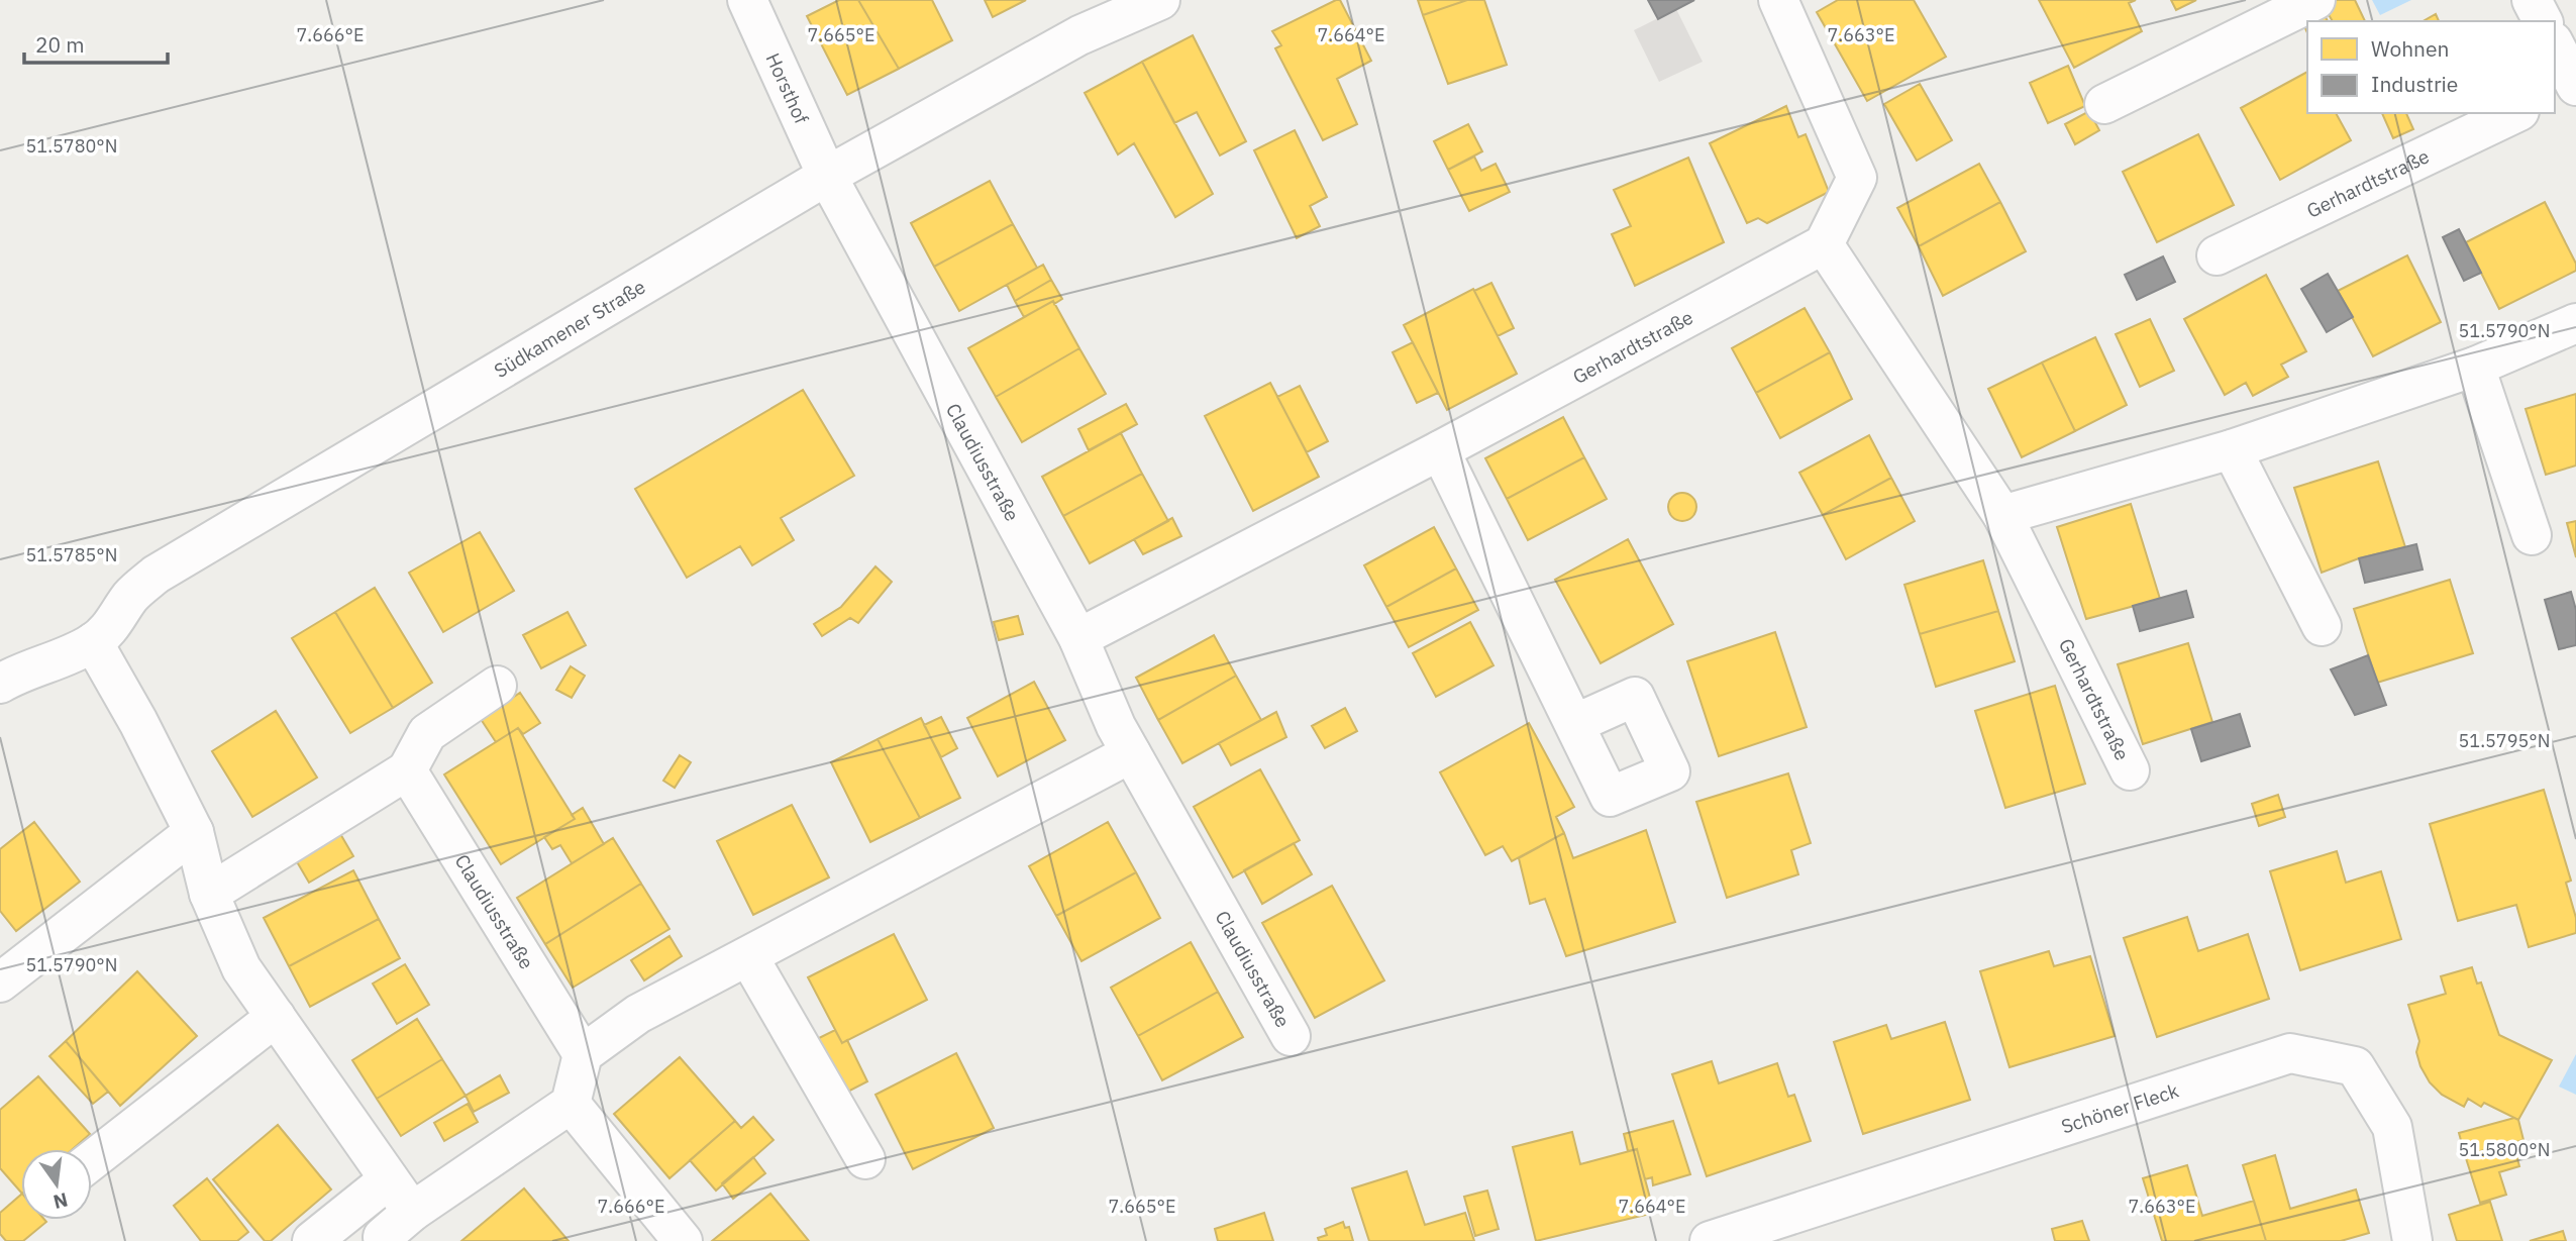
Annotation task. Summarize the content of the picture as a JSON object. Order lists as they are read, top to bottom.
{
  "streets": {
    "street": [
      "Horsthof",
      "Gerhardtstraße",
      "Südkamener Straße",
      "Claudiusstraße",
      "Schöner Fleck"
    ]
  },
  "crossings": [
    ["Horsthof", "Südkamener Straße"],
    ["Horsthof", "Claudiusstraße"],
    ["Gerhardtstraße", "Claudiusstraße"],
    ["Südkamener Straße", "Claudiusstraße"]
  ],
  "legend": ["Wohnen", "Industrie"],
  "scale_bar": "20 m",
  "north": "bottom",
  "coordinates": [
    "7.666°E",
    "7.665°E",
    "7.664°E",
    "7.663°E",
    "51.5780°N",
    "51.5790°N",
    "51.5785°N",
    "51.5795°N",
    "51.5800°N"
  ]
}
